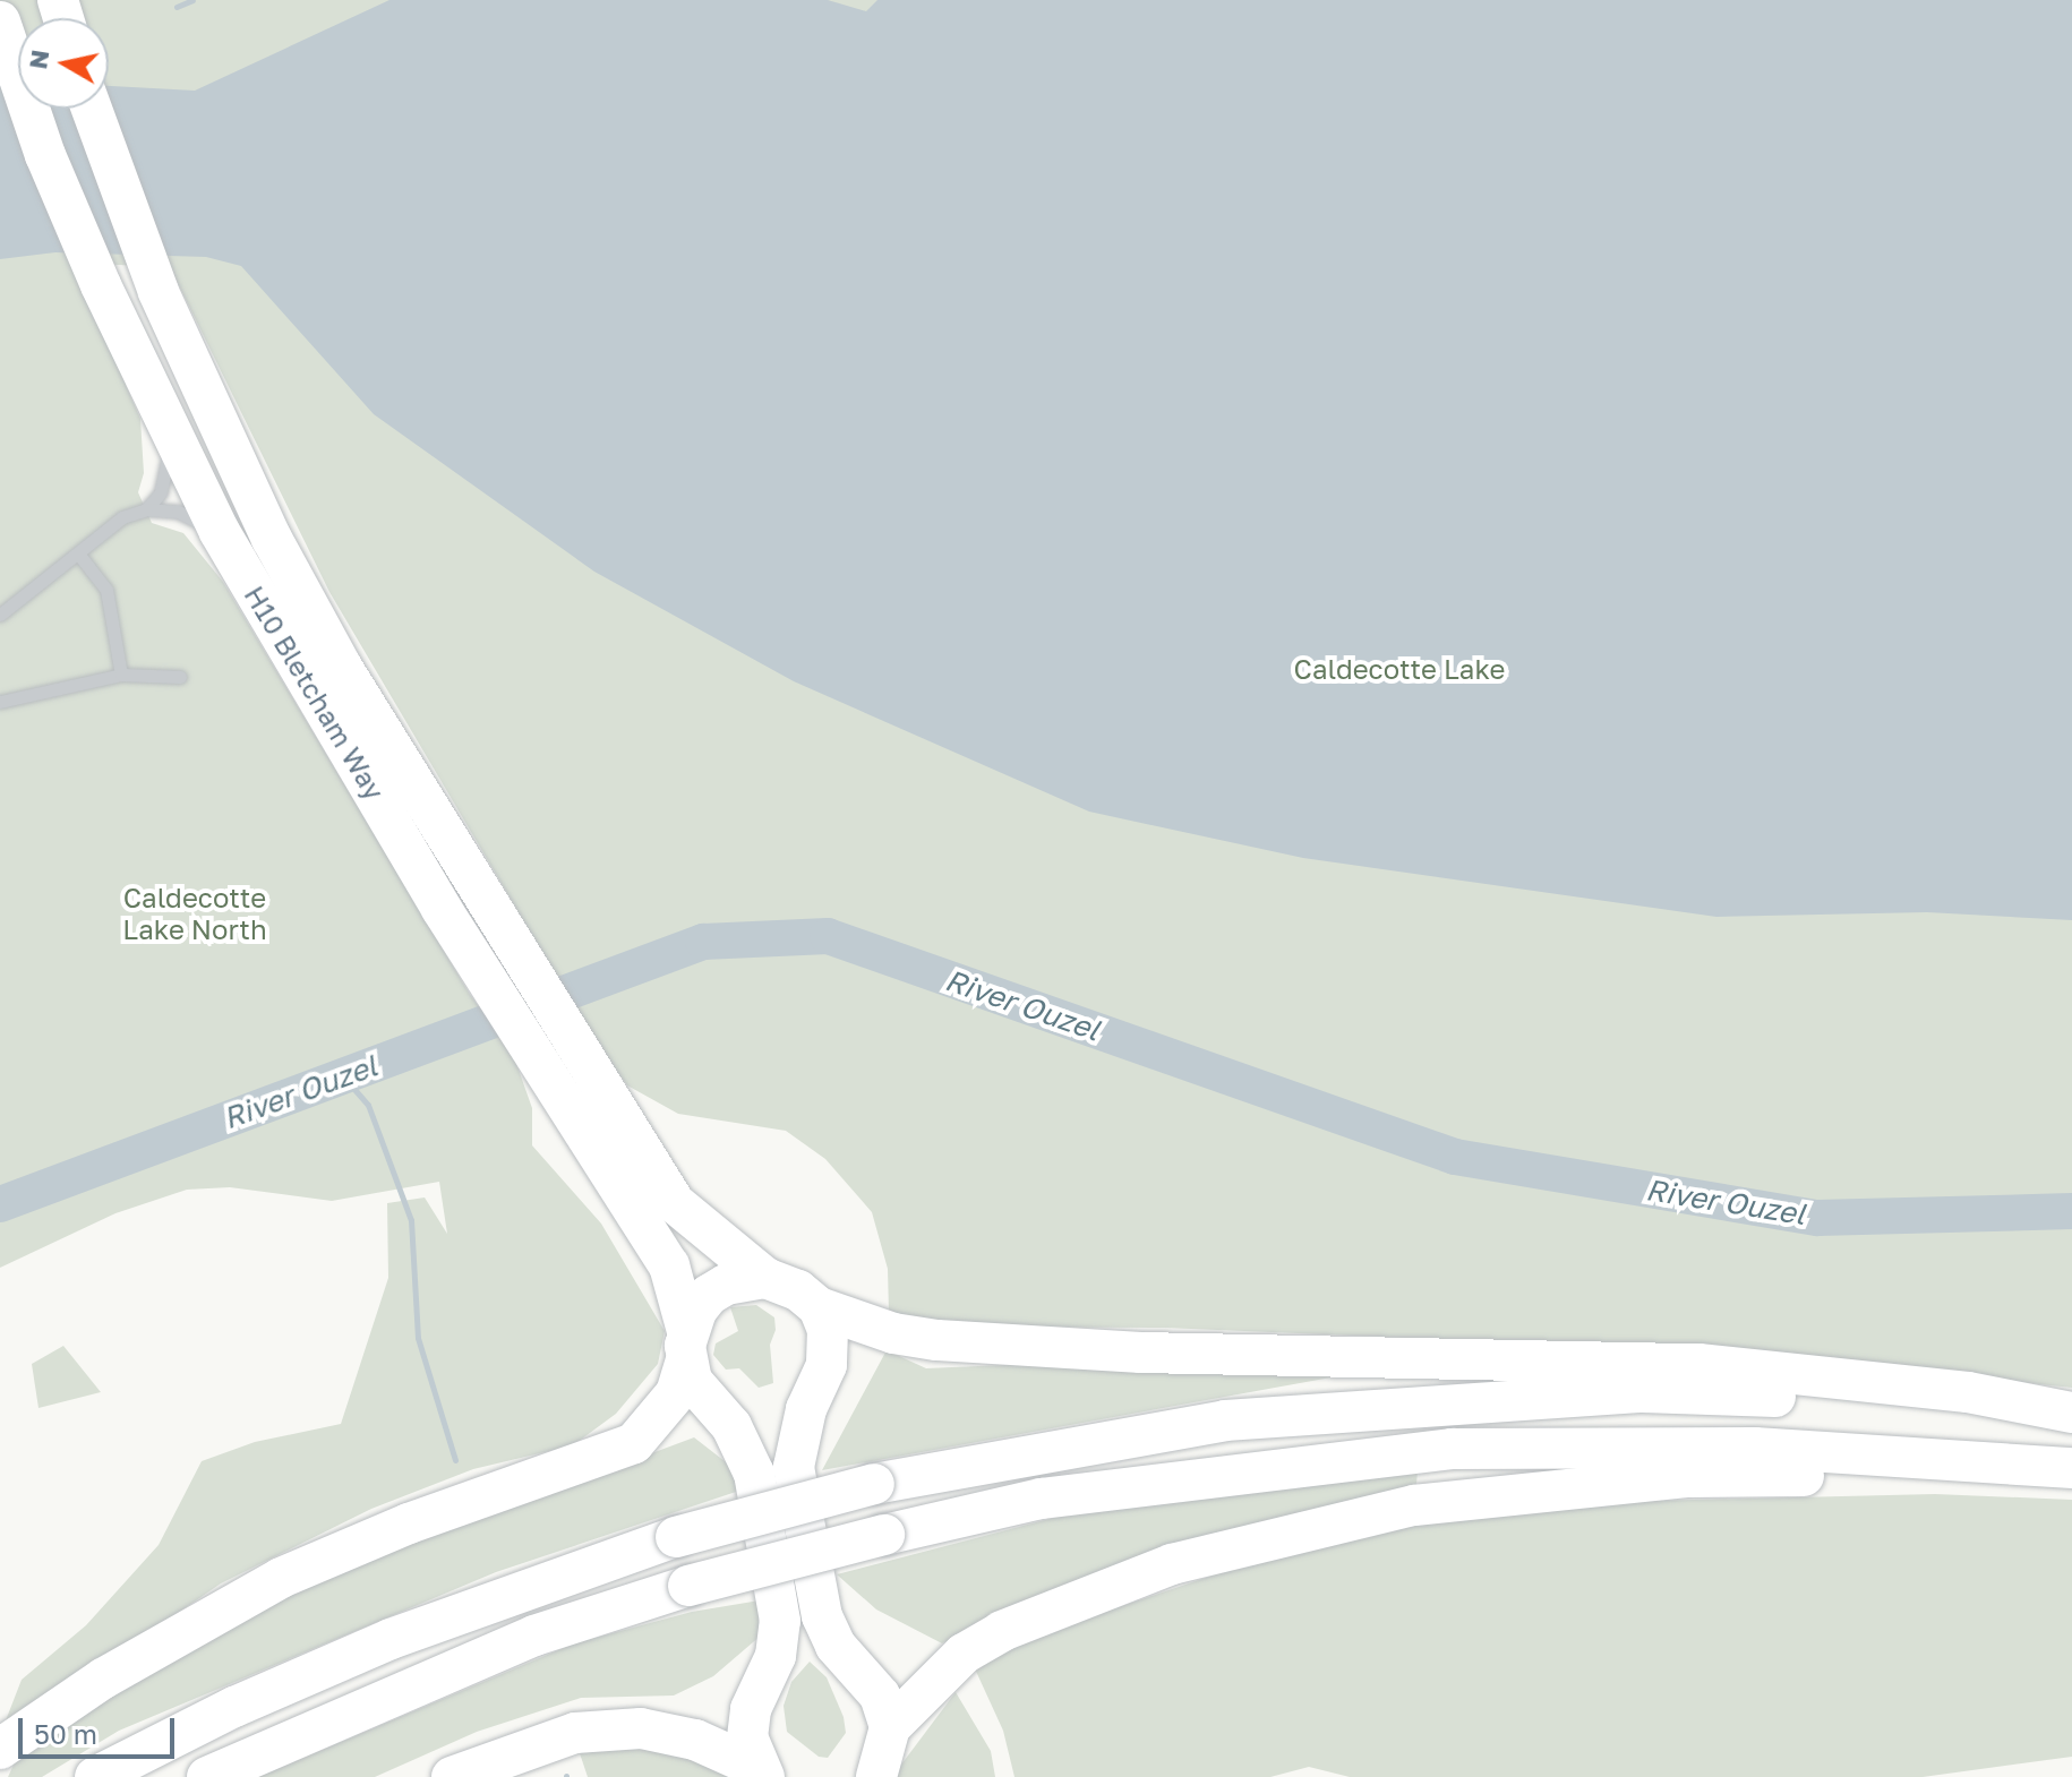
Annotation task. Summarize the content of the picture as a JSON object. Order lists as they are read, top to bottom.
{
  "streets": {
    "highway": ["H10 Bletcham Way"]
  },
  "water": ["River Ouzel"],
  "parks": ["Caldecotte Lake", "Caldecotte Lake North"],
  "scale_bar": "50 m",
  "north": "left"
}
